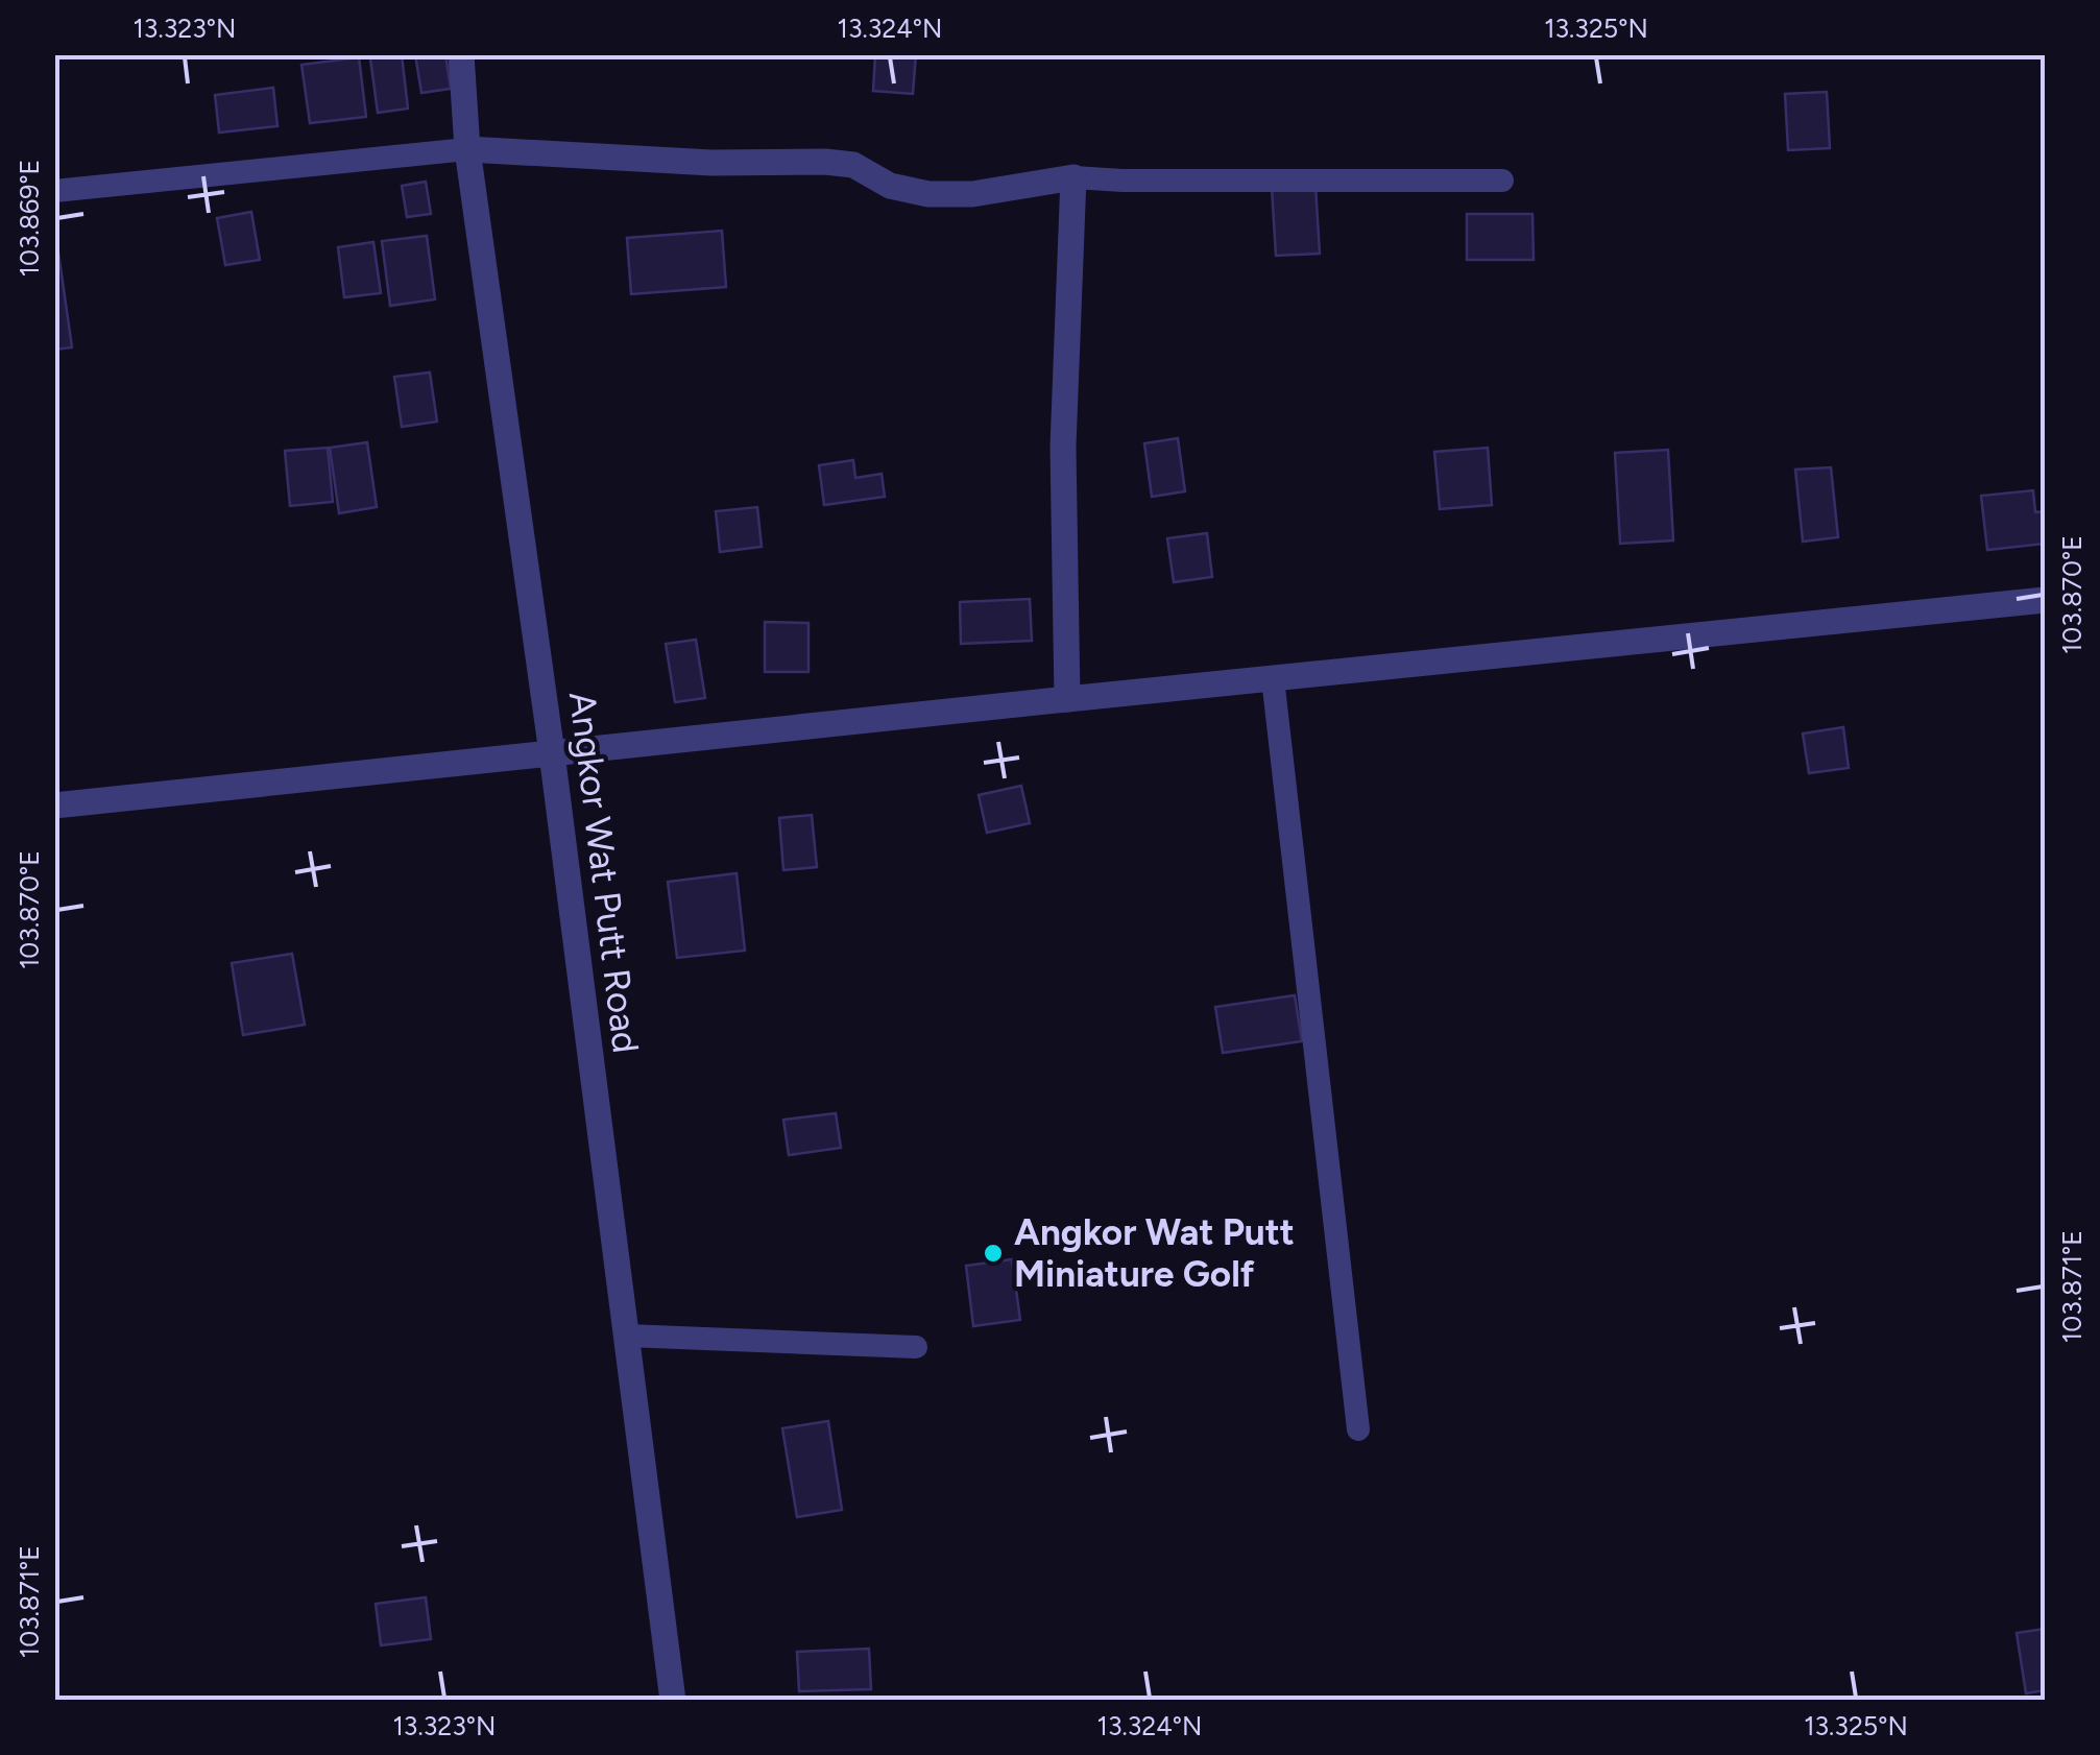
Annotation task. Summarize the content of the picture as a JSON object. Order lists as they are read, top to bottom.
{
  "streets": {
    "street": ["Angkor Wat Putt Road"]
  },
  "places": ["Angkor Wat Putt Miniature Golf"],
  "coordinates": [
    "13.323°N",
    "13.324°N",
    "13.325°N",
    "103.869°E",
    "103.870°E",
    "103.871°E"
  ]
}
